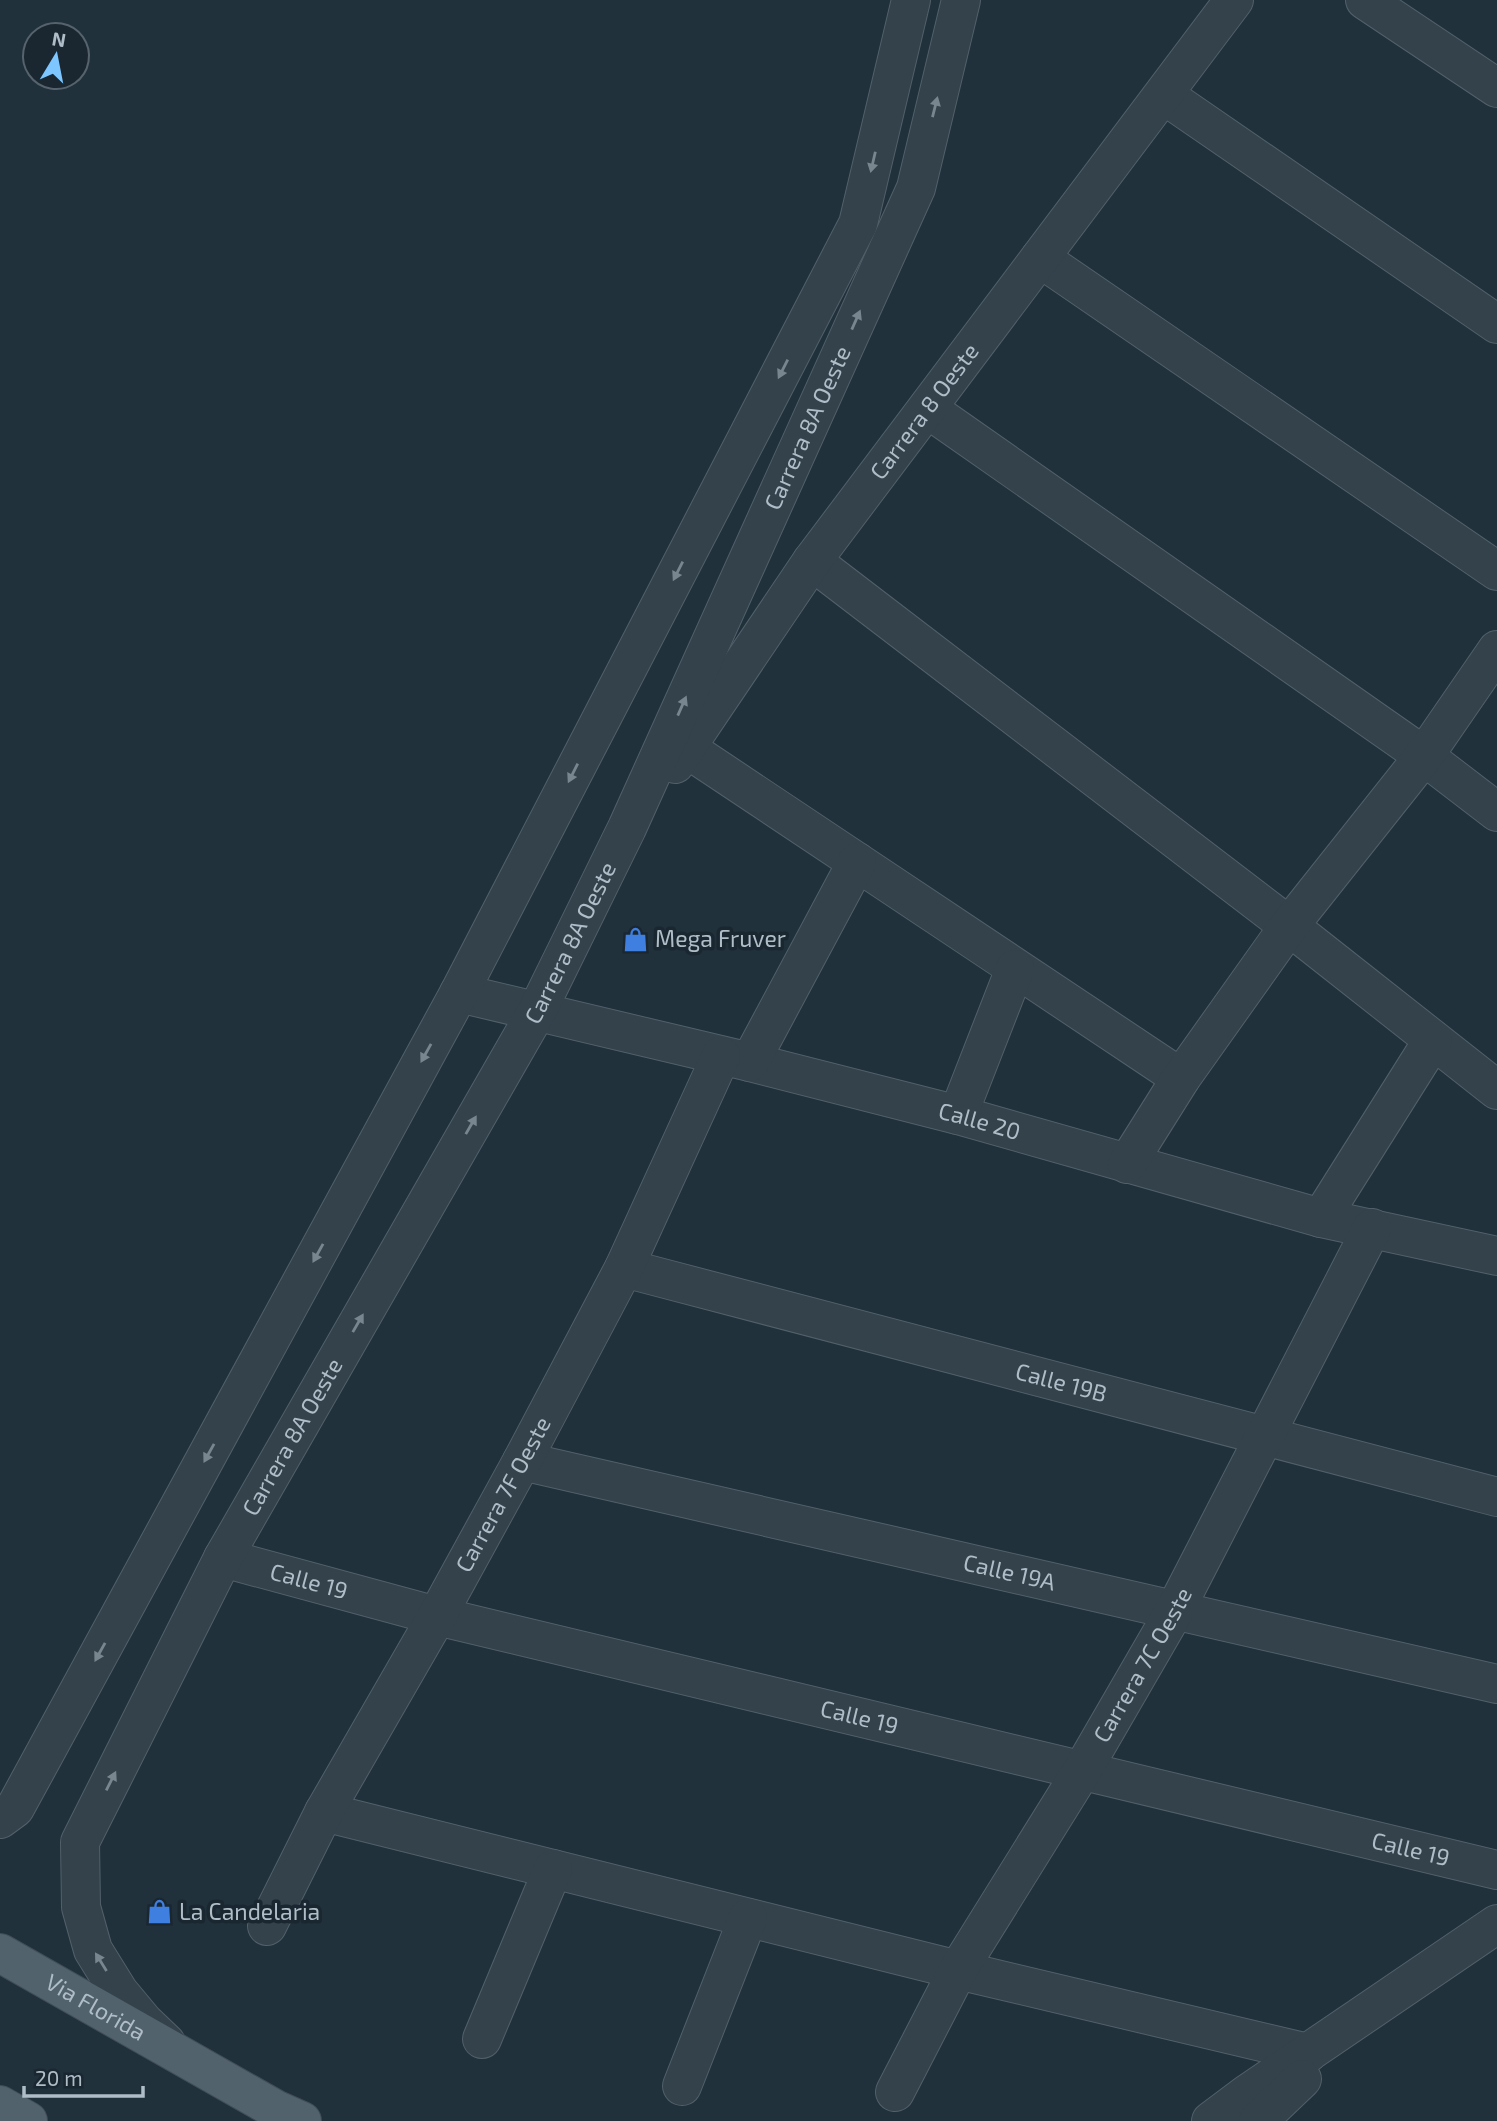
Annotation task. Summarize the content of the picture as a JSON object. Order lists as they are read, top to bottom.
{
  "streets": {
    "main road": ["Via Florida"],
    "street": [
      "Carrera 8 Oeste",
      "Carrera 8A Oeste",
      "Calle 20",
      "Calle 19B",
      "Carrera 7F Oeste",
      "Calle 19A",
      "Calle 19",
      "Carrera 7C Oeste"
    ]
  },
  "crossings": [
    ["Carrera 8 Oeste", "Carrera 8A Oeste"],
    ["Carrera 8A Oeste", "Calle 20"],
    ["Carrera 8A Oeste", "Calle 19"],
    ["Carrera 8A Oeste", "Via Florida"],
    ["Calle 20", "Carrera 7F Oeste"],
    ["Calle 20", "Carrera 7C Oeste"],
    ["Calle 19B", "Carrera 7F Oeste"],
    ["Calle 19B", "Carrera 7C Oeste"],
    ["Carrera 7F Oeste", "Calle 19A"],
    ["Carrera 7F Oeste", "Calle 19"],
    ["Calle 19A", "Carrera 7C Oeste"],
    ["Calle 19", "Carrera 7C Oeste"]
  ],
  "places": {
    "shop": ["Mega Fruver", "La Candelaria"]
  },
  "scale_bar": "20 m",
  "north": "top"
}
